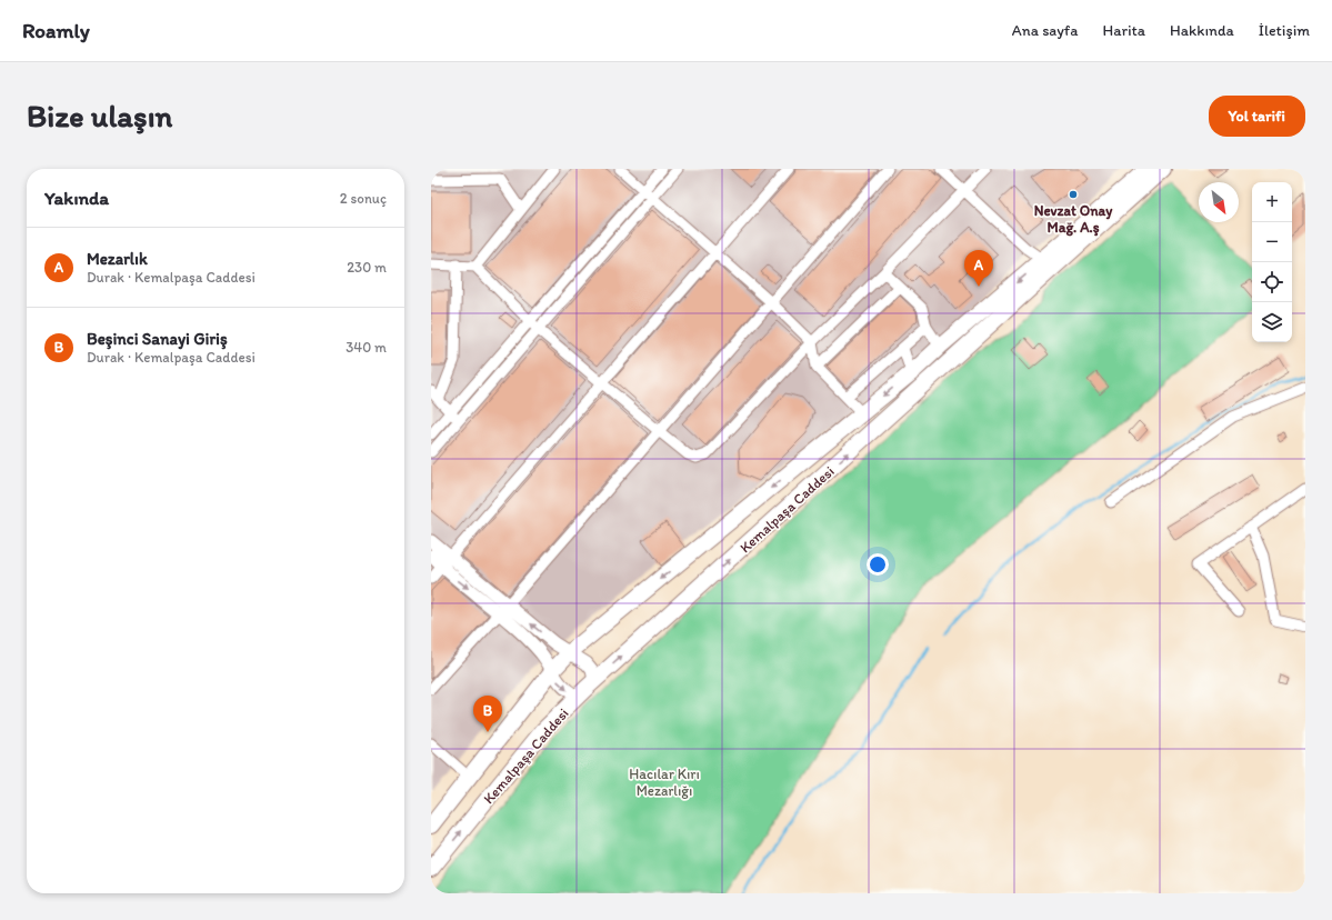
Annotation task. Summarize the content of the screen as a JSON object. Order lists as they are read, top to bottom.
{
  "streets": {
    "main road": ["Kemalpaşa Caddesi"]
  },
  "parks": ["Hacılar Kırı Mezarlığı"],
  "places": ["Nevzat Onay Mağ. A.ş"],
  "north": "bottom right",
  "page": {
    "header": "Roamly",
    "nav": [
      "Ana sayfa",
      "Harita",
      "Hakkında",
      "İletişim"
    ],
    "buttons": "Yol tarifi",
    "title": "Bize ulaşın",
    "heading": ["Yakında", "2 sonuç"],
    "map_buttons": ["+", "−"],
    "list": [
      {
        "mark": "A",
        "name": "Mezarlık",
        "note": "Durak · Kemalpaşa Caddesi",
        "value": "230 m"
      },
      {
        "mark": "B",
        "name": "Beşinci Sanayi Giriş",
        "note": "Durak · Kemalpaşa Caddesi",
        "value": "340 m"
      }
    ],
    "pins": ["A", "B"]
  }
}
